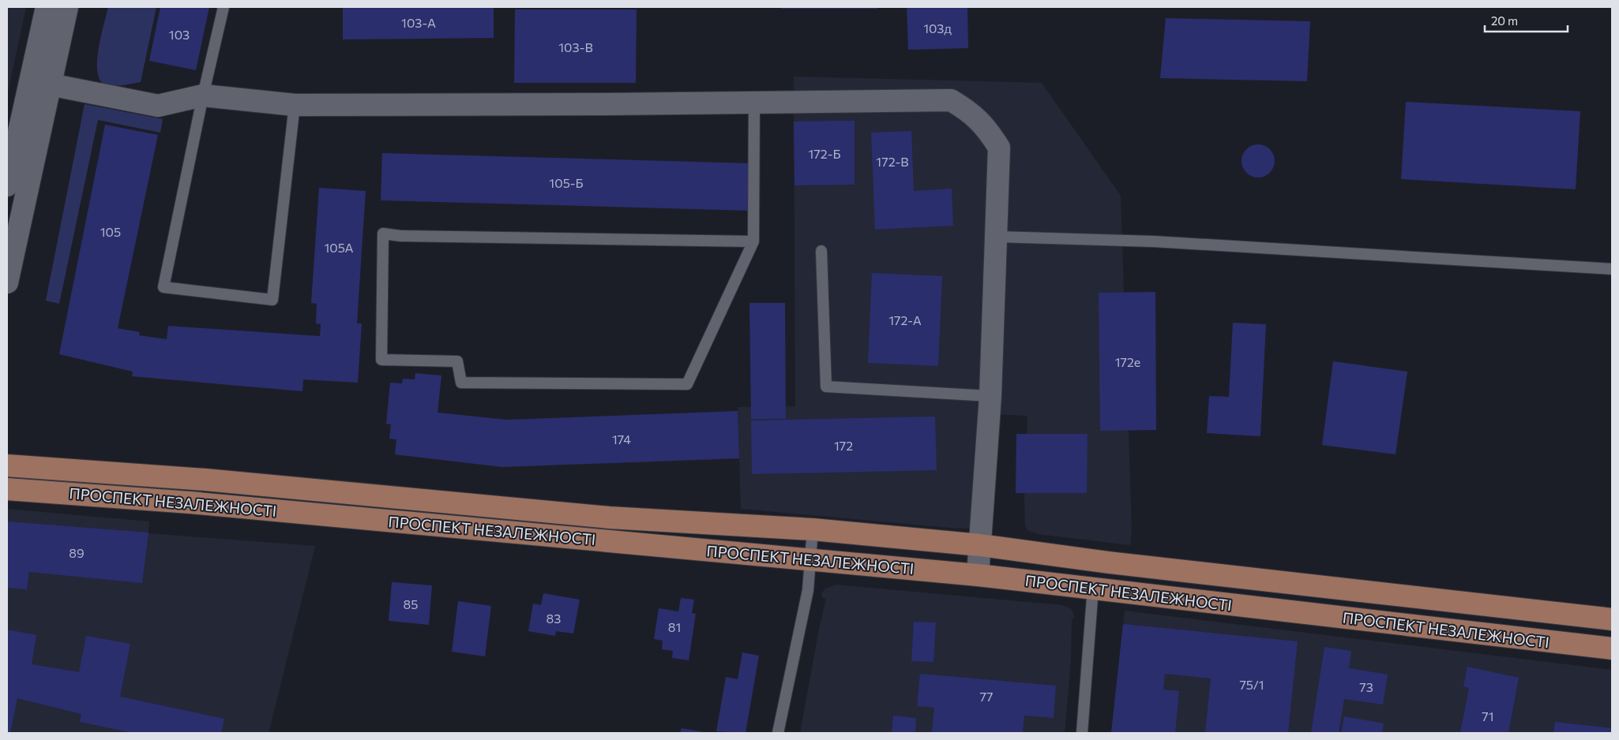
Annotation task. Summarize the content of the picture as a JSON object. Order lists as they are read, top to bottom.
{
  "streets": {
    "main road": ["ПРОСПЕКТ НЕЗАЛЕЖНОСТІ"]
  },
  "house_numbers": [
    "103-А",
    "103д",
    "103",
    "103-В",
    "172-Б",
    "172-В",
    "105-Б",
    "105",
    "105А",
    "172-А",
    "172е",
    "174",
    "172",
    "89",
    "85",
    "83",
    "81",
    "75/1",
    "73",
    "77",
    "71"
  ],
  "scale_bar": "20 m"
}
